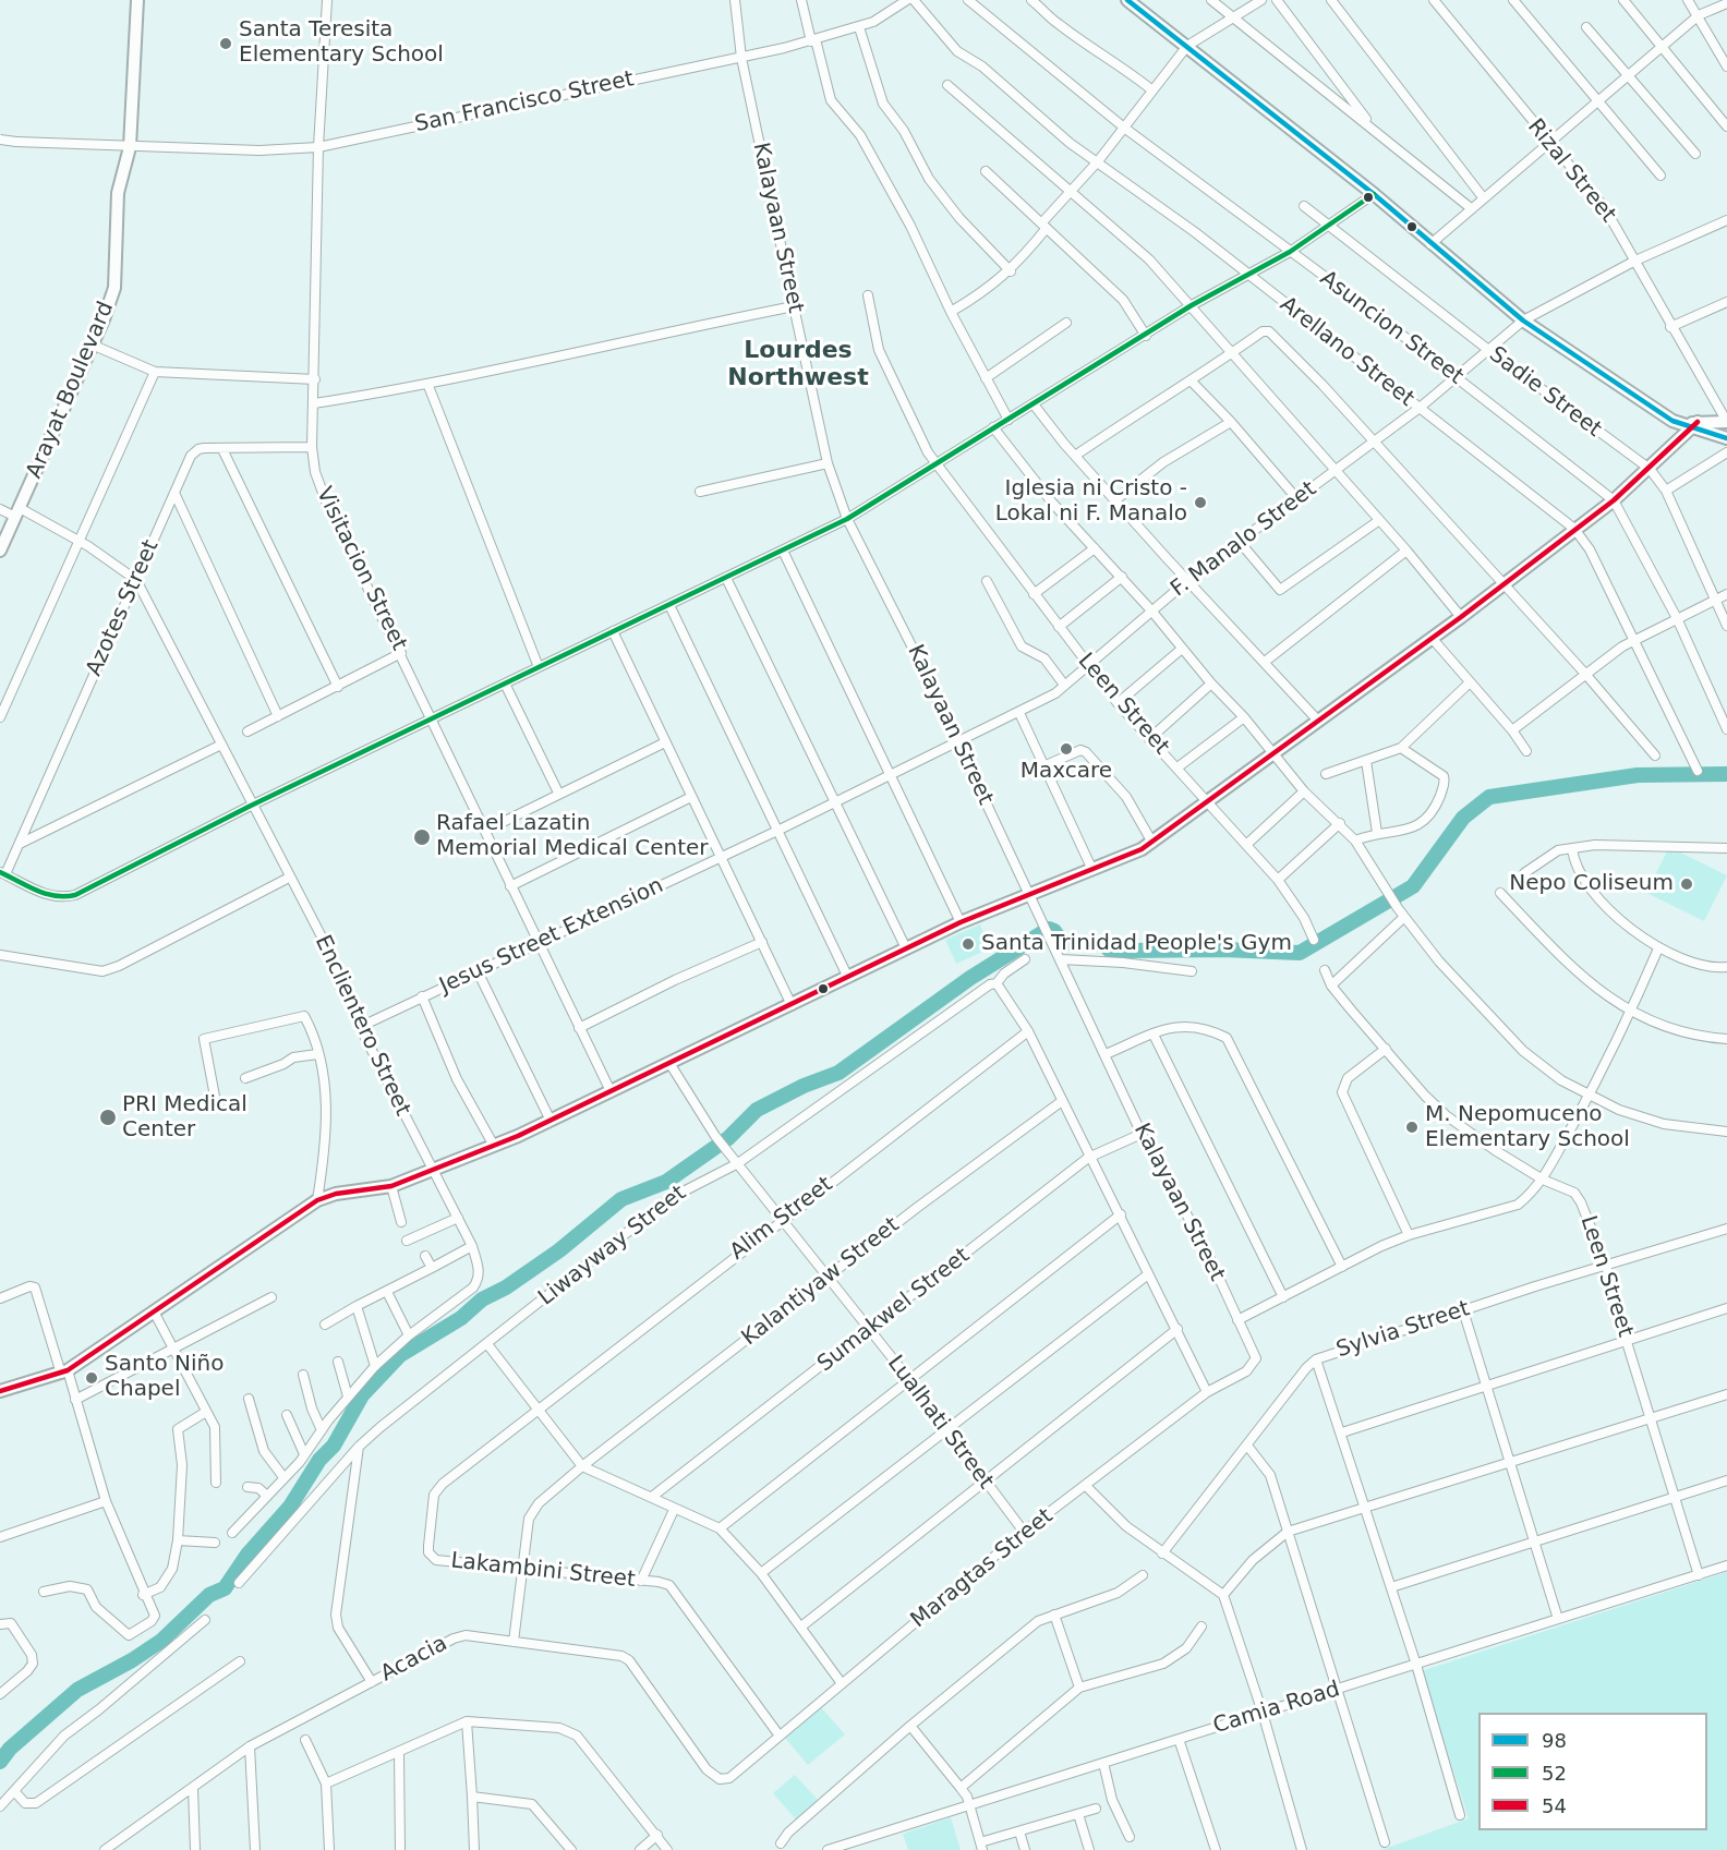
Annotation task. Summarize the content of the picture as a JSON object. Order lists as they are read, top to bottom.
{
  "streets": {
    "main road": ["Arayat Boulevard"],
    "street": [
      "San Francisco Street",
      "Rizal Street",
      "Kalayaan Street",
      "Asuncion Street",
      "Arellano Street",
      "Sadie Street",
      "F. Manalo Street",
      "Visitacion Street",
      "Azotes Street",
      "Leen Street",
      "Jesus Street Extension",
      "Enclientero Street",
      "Alim Street",
      "Liwayway Street",
      "Kalantiyaw Street",
      "Sumakwel Street",
      "Sylvia Street",
      "Lualhati Street",
      "Maragtas Street",
      "Lakambini Street",
      "Acacia",
      "Camia Road"
    ]
  },
  "crossings": [
    ["San Francisco Street", "Kalayaan Street"],
    ["San Francisco Street", "Arayat Boulevard"],
    ["San Francisco Street", "Visitacion Street"],
    ["Rizal Street", "F. Manalo Street"],
    ["Kalayaan Street", "F. Manalo Street"],
    ["Kalayaan Street", "Jesus Street Extension"],
    ["Kalayaan Street", "Sumakwel Street"],
    ["Kalayaan Street", "Maragtas Street"],
    ["Asuncion Street", "F. Manalo Street"],
    ["Arellano Street", "F. Manalo Street"],
    ["Arayat Boulevard", "Enclientero Street"],
    ["Sadie Street", "F. Manalo Street"],
    ["F. Manalo Street", "Leen Street"],
    ["F. Manalo Street", "Jesus Street Extension"],
    ["Visitacion Street", "Azotes Street"],
    ["Visitacion Street", "Jesus Street Extension"],
    ["Azotes Street", "Enclientero Street"],
    ["Leen Street", "Sylvia Street"],
    ["Leen Street", "Camia Road"],
    ["Jesus Street Extension", "Enclientero Street"],
    ["Alim Street", "Lualhati Street"],
    ["Alim Street", "Lakambini Street"],
    ["Liwayway Street", "Lualhati Street"],
    ["Kalantiyaw Street", "Lualhati Street"],
    ["Kalantiyaw Street", "Lakambini Street"],
    ["Kalantiyaw Street", "Acacia"],
    ["Sumakwel Street", "Lualhati Street"],
    ["Lualhati Street", "Maragtas Street"],
    ["Maragtas Street", "Lakambini Street"],
    ["Maragtas Street", "Acacia"]
  ],
  "districts": ["Lourdes Northwest"],
  "places": [
    "Santa Teresita Elementary School",
    "Iglesia ni Cristo - Lokal ni F. Manalo",
    "Maxcare",
    "Rafael Lazatin Memorial Medical Center",
    "Nepo Coliseum",
    "Santa Trinidad People's Gym",
    "PRI Medical Center",
    "M. Nepomuceno Elementary School",
    "Santo Niño Chapel"
  ],
  "lines": ["transit line 98", "transit line 52", "transit line 54"],
  "legend": ["98", "52", "54"]
}
